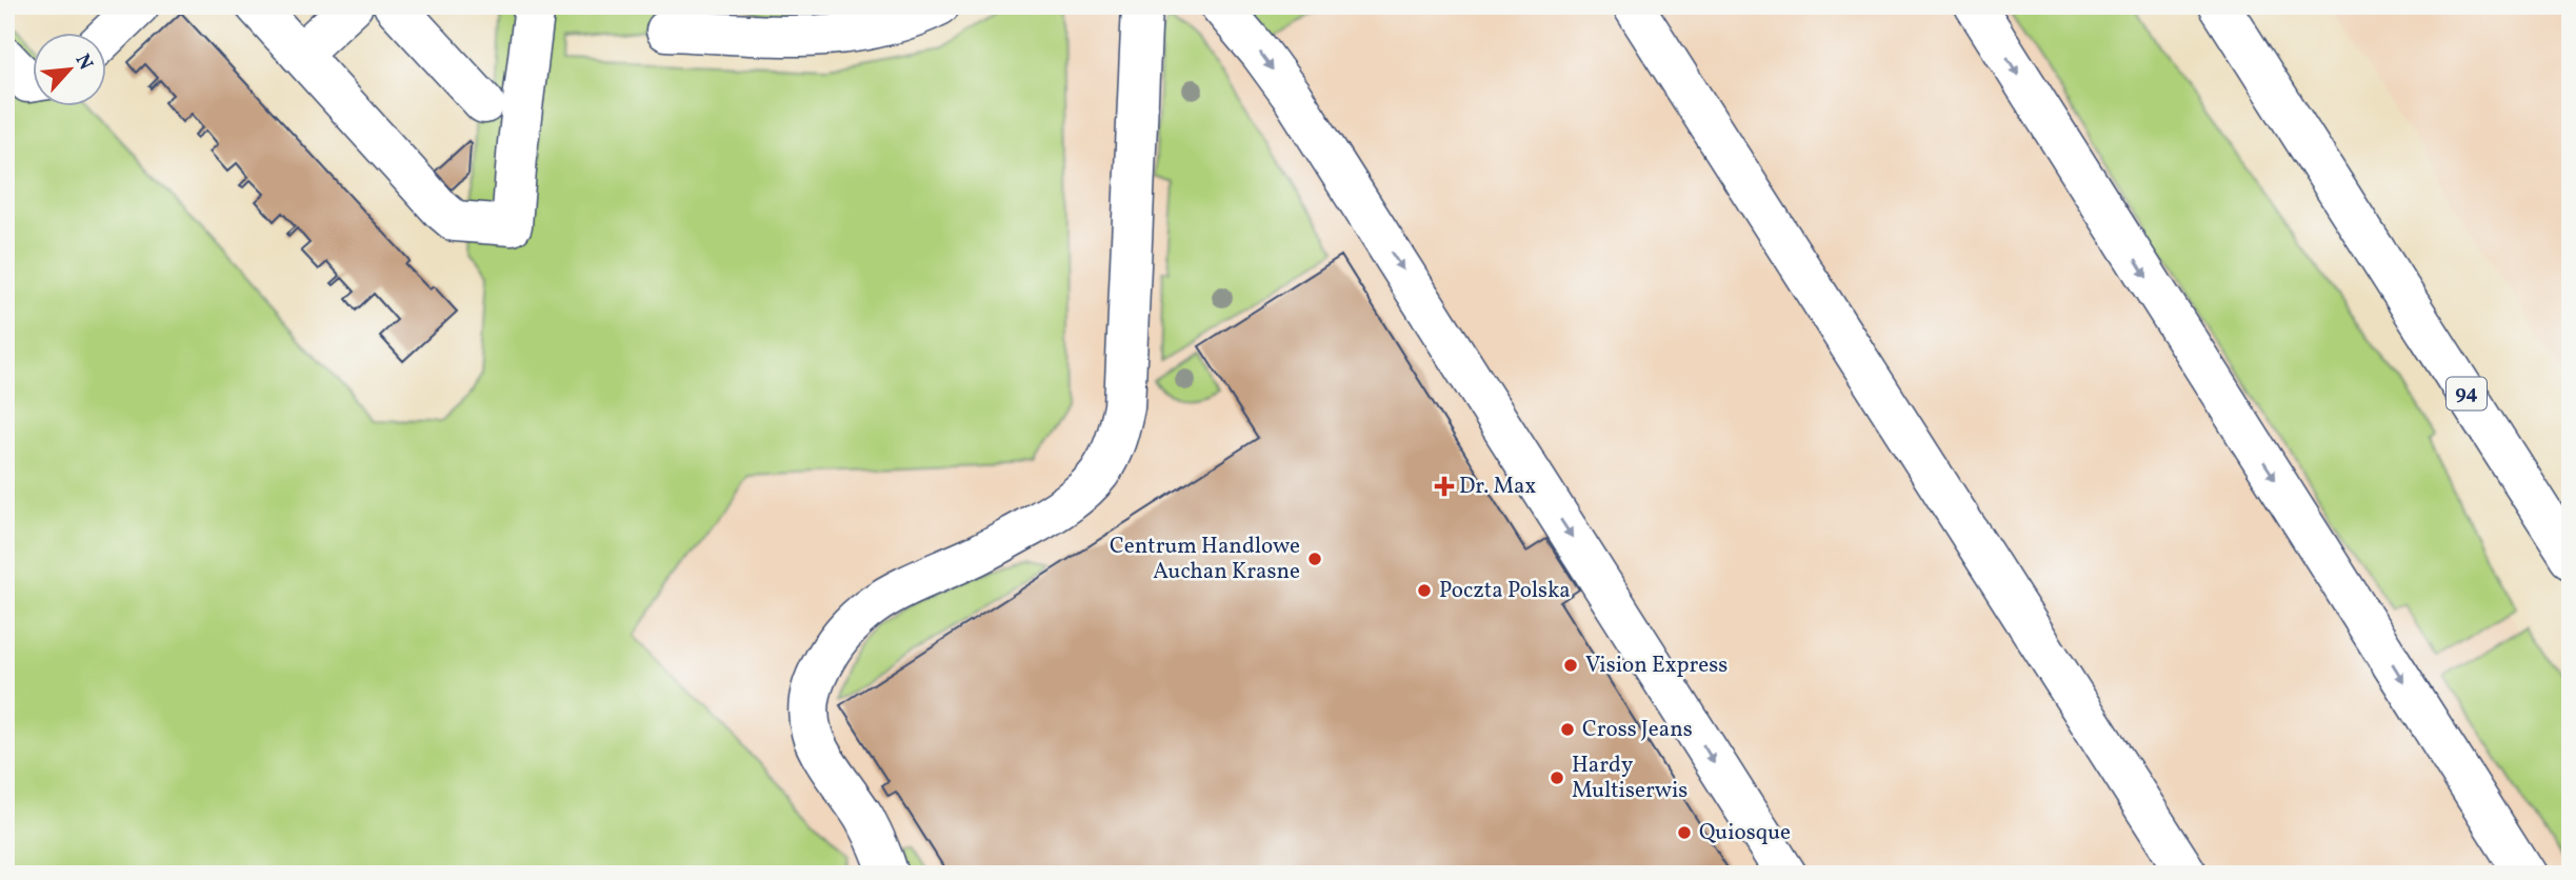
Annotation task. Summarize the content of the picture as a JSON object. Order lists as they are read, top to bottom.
{
  "streets": {
    "main road": ["94"]
  },
  "places": {
    "health": ["Dr. Max"],
    "other": [
      "Centrum Handlowe Auchan Krasne",
      "Poczta Polska",
      "Vision Express",
      "Cross Jeans",
      "Hardy Multiserwis",
      "Quiosque"
    ]
  },
  "north": "top right"
}
